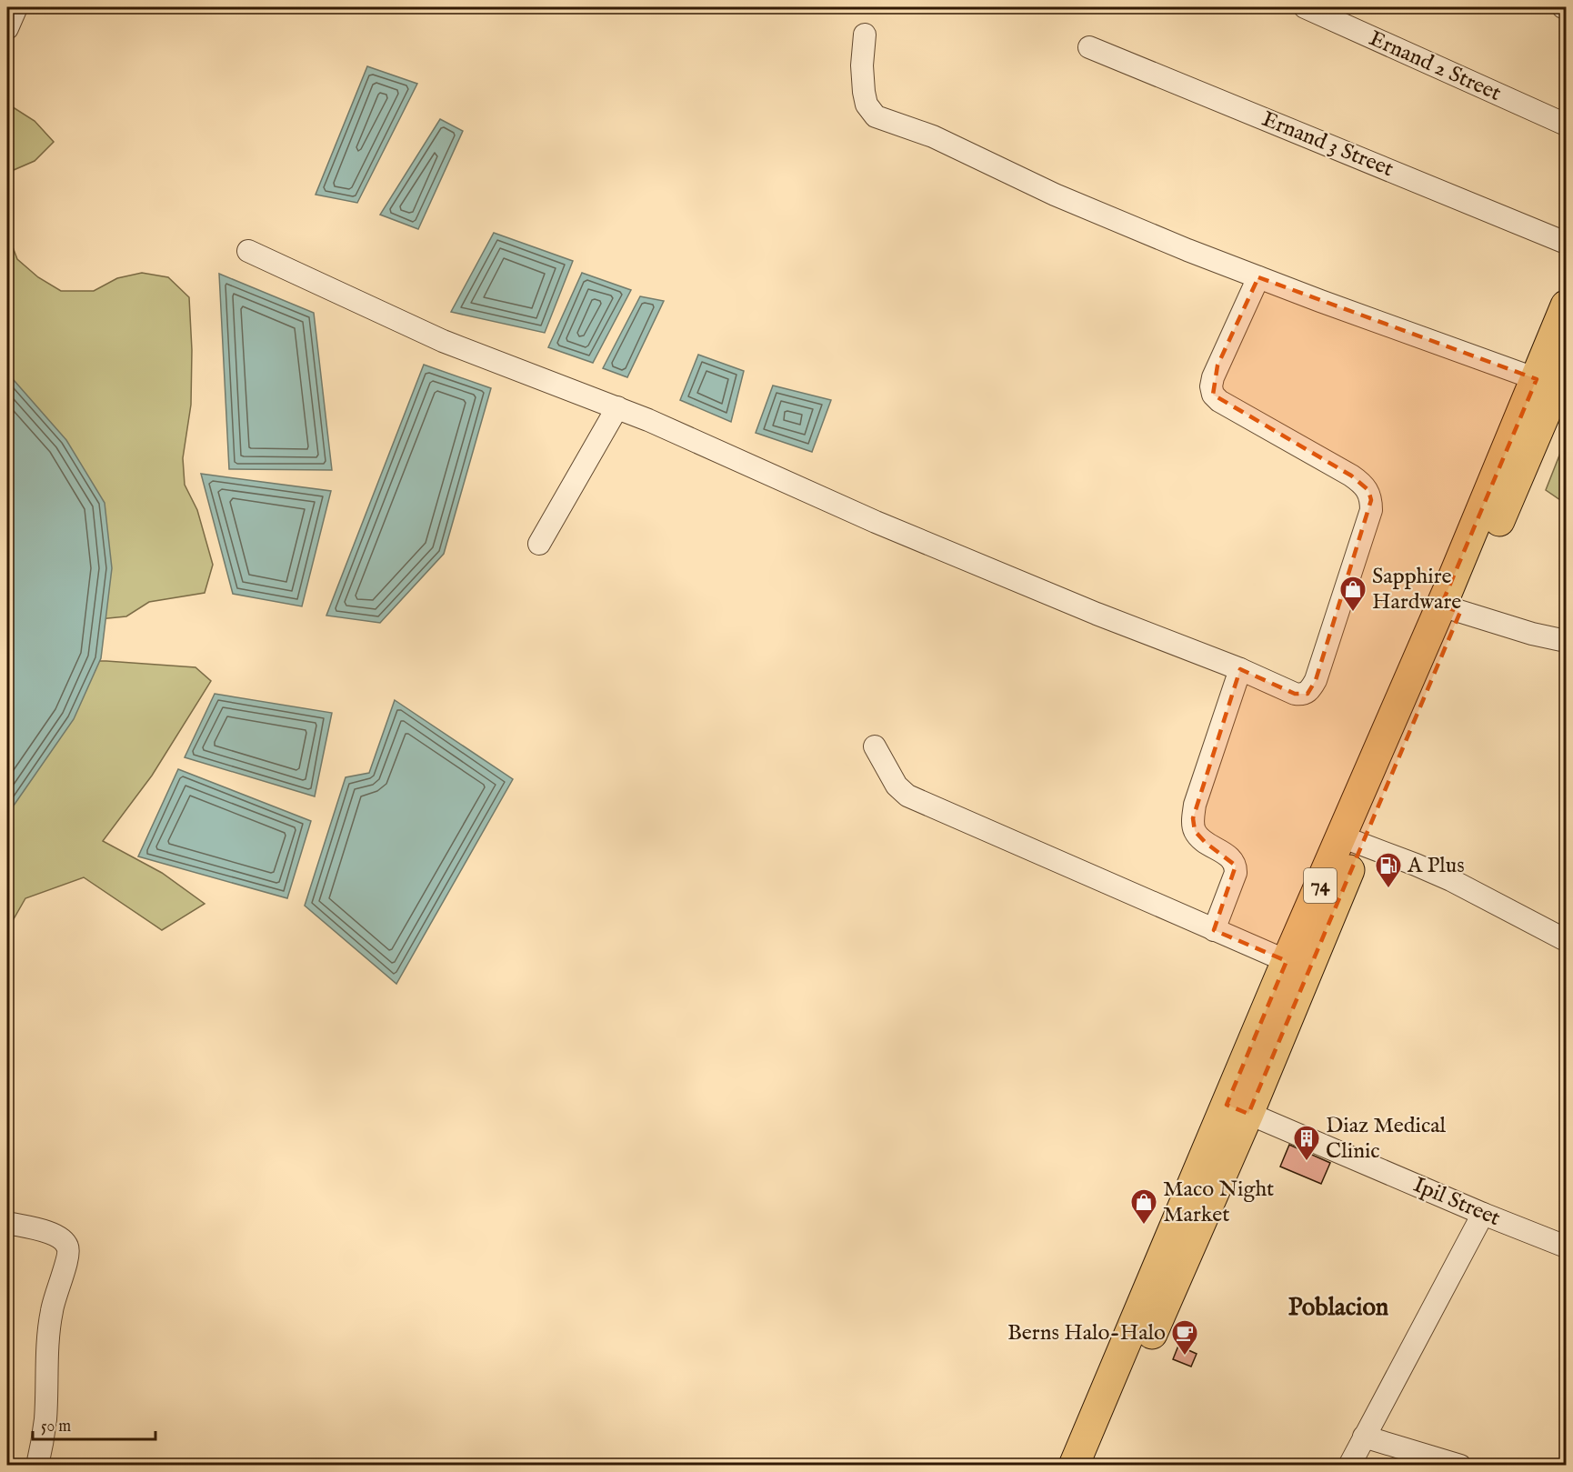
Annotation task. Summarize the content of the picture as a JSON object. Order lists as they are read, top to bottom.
{
  "streets": {
    "highway": ["74"],
    "street": ["Ernand 2 Street", "Ernand 3 Street", "Ipil Street"]
  },
  "crossings": [
    ["74", "Ipil Street"]
  ],
  "districts": ["Poblacion"],
  "places": {
    "shop": ["Sapphire Hardware", "Maco Night Market"],
    "fuel station": ["A Plus"],
    "building": ["Diaz Medical Clinic"],
    "cafe": ["Berns Halo-Halo"]
  },
  "scale_bar": "50 m"
}
